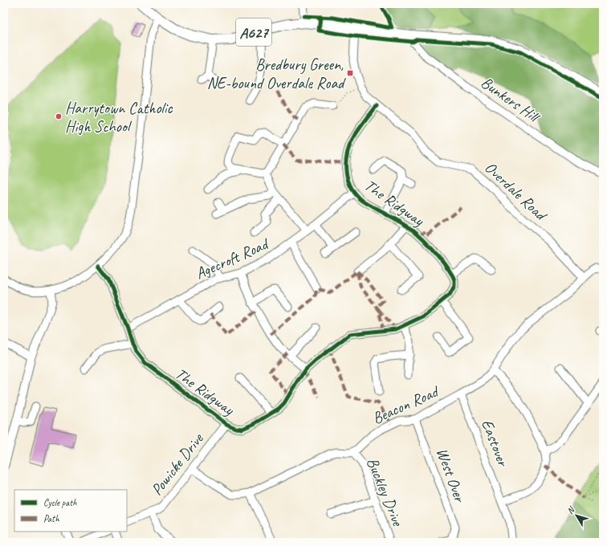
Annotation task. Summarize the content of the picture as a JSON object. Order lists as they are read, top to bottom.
{
  "streets": {
    "main road": ["A627"],
    "street": [
      "Bunkers Hill",
      "Overdale Road",
      "The Ridgway",
      "Agecroft Road",
      "Beacon Road",
      "Eastover",
      "Powicke Drive",
      "West Over",
      "Buckley Drive"
    ]
  },
  "crossings": [
    ["A627", "Bunkers Hill"],
    ["A627", "Overdale Road"],
    ["Overdale Road", "The Ridgway"],
    ["Overdale Road", "Beacon Road"],
    ["The Ridgway", "Agecroft Road"],
    ["The Ridgway", "Powicke Drive"],
    ["Beacon Road", "Eastover"],
    ["Beacon Road", "West Over"],
    ["Beacon Road", "Buckley Drive"]
  ],
  "places": {
    "transit": ["Bredbury Green, NE-bound Overdale Road"],
    "other": ["Harrytown Catholic High School"]
  },
  "legend": ["Cycle path", "Path"],
  "north": "top left"
}
